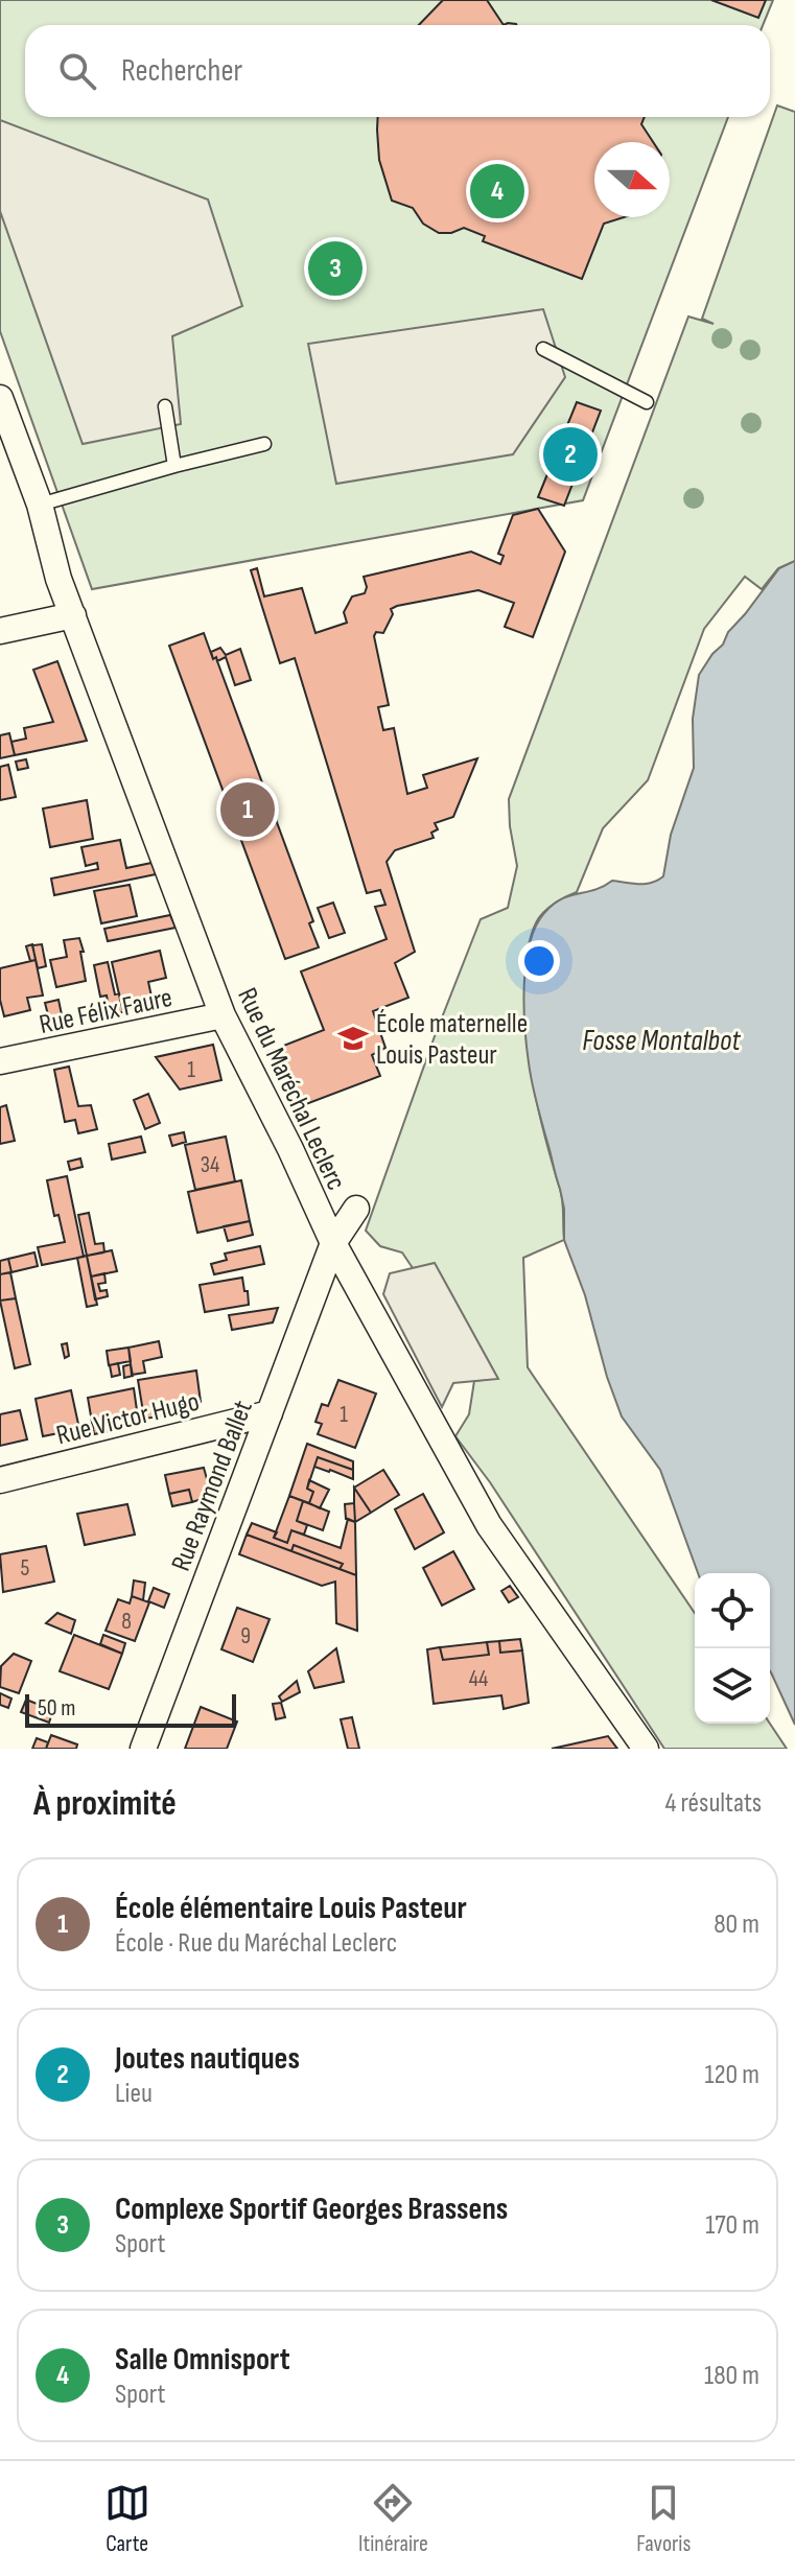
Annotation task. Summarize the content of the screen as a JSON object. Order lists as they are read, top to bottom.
{
  "streets": {
    "street": [
      "Rue Félix Faure",
      "Rue du Maréchal Leclerc",
      "Rue Victor Hugo",
      "Rue Raymond Ballet"
    ]
  },
  "crossings": [
    ["Rue Félix Faure", "Rue du Maréchal Leclerc"],
    ["Rue du Maréchal Leclerc", "Rue Raymond Ballet"],
    ["Rue Victor Hugo", "Rue Raymond Ballet"]
  ],
  "water": ["Fosse Montalbot"],
  "places": {
    "school or university": ["École maternelle Louis Pasteur"]
  },
  "house_numbers": [
    "1",
    "34",
    "1",
    "5",
    "8",
    "9",
    "44"
  ],
  "scale_bar": "50 m",
  "north": "right",
  "page": {
    "search": "Rechercher",
    "pins": [
      "4",
      "3",
      "2",
      "1"
    ],
    "scale": "50 m",
    "heading": ["À proximité", "4 résultats"],
    "list": [
      {
        "mark": "1",
        "name": "École élémentaire Louis Pasteur",
        "note": "École · Rue du Maréchal Leclerc",
        "value": "80 m"
      },
      {
        "mark": "2",
        "name": "Joutes nautiques",
        "note": "Lieu",
        "value": "120 m"
      },
      {
        "mark": "3",
        "name": "Complexe Sportif Georges Brassens",
        "note": "Sport",
        "value": "170 m"
      },
      {
        "mark": "4",
        "name": "Salle Omnisport",
        "note": "Sport",
        "value": "180 m"
      }
    ],
    "nav": ["Carte", "Itinéraire", "Favoris"]
  }
}
